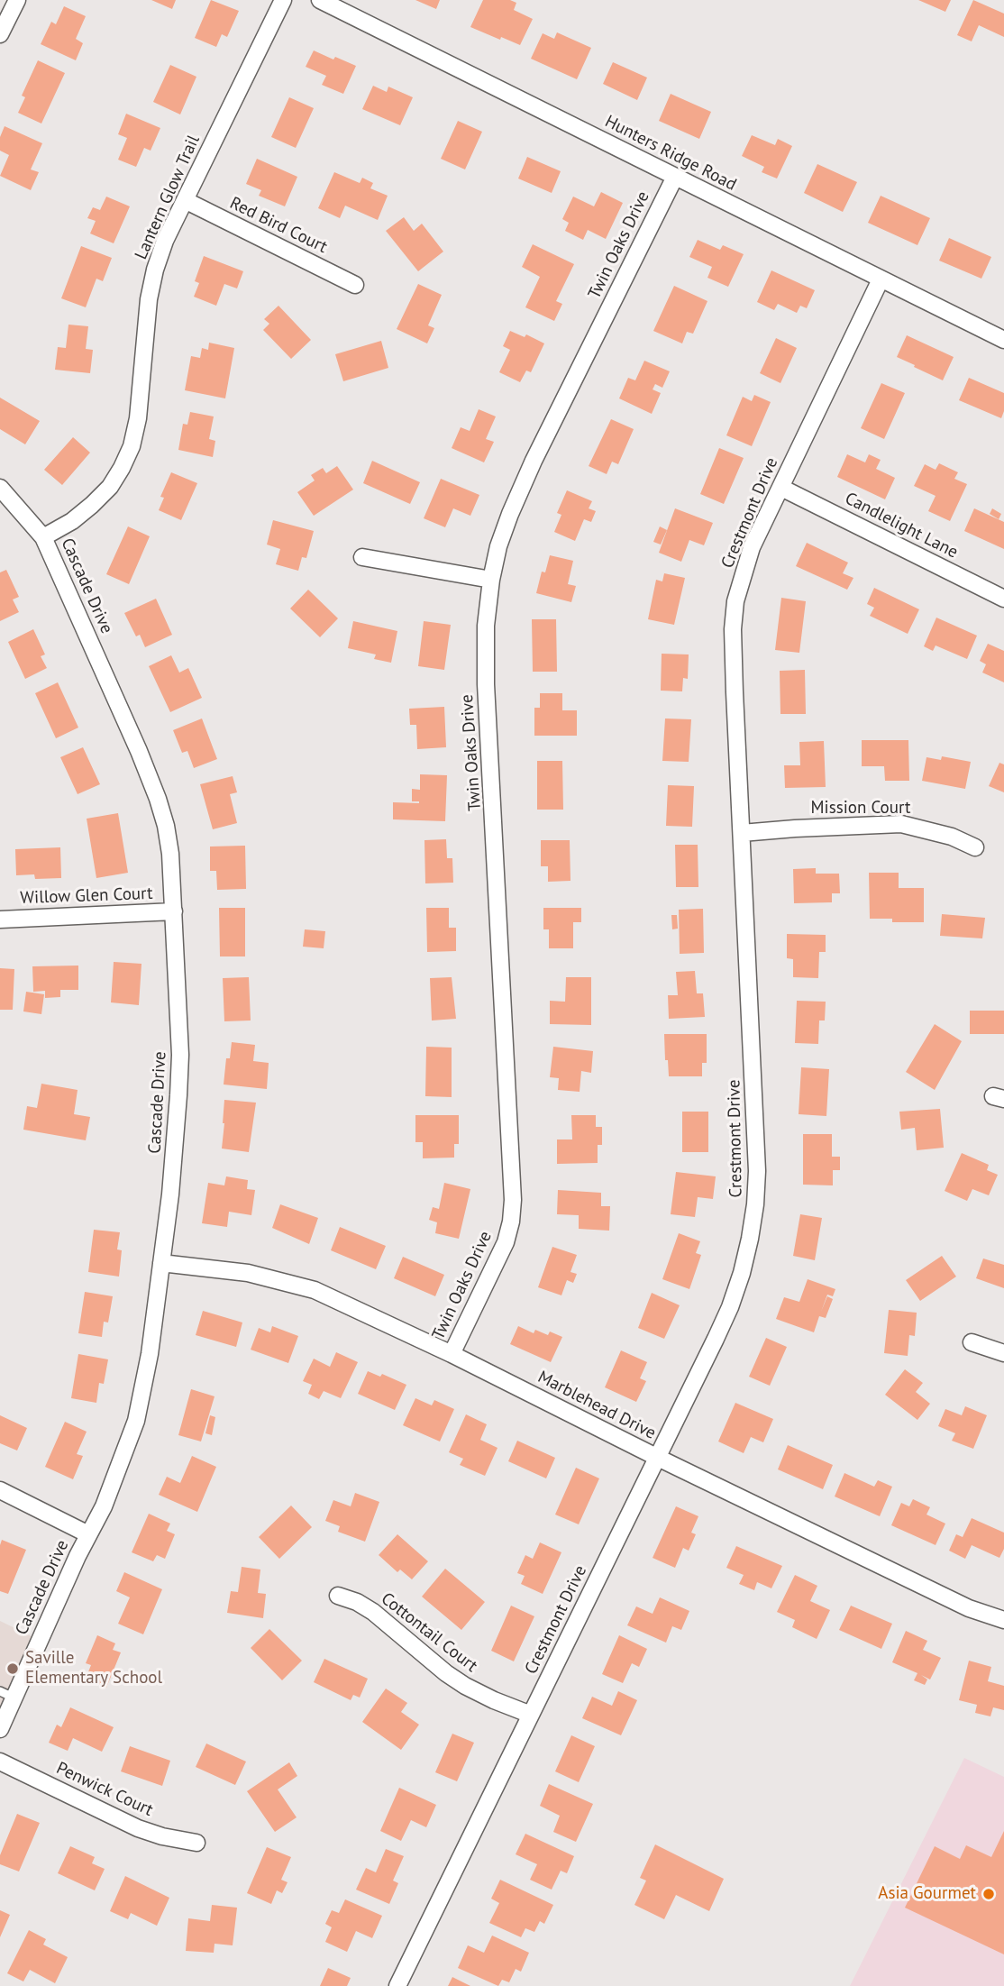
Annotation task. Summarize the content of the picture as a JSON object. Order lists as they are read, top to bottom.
{
  "streets": {
    "street": [
      "Hunters Ridge Road",
      "Lantern Glow Trail",
      "Red Bird Court",
      "Twin Oaks Drive",
      "Crestmont Drive",
      "Candlelight Lane",
      "Cascade Drive",
      "Mission Court",
      "Willow Glen Court",
      "Marblehead Drive",
      "Cottontail Court",
      "Penwick Court"
    ]
  },
  "crossings": [
    ["Hunters Ridge Road", "Twin Oaks Drive"],
    ["Hunters Ridge Road", "Crestmont Drive"],
    ["Lantern Glow Trail", "Red Bird Court"],
    ["Lantern Glow Trail", "Cascade Drive"],
    ["Twin Oaks Drive", "Marblehead Drive"],
    ["Crestmont Drive", "Candlelight Lane"],
    ["Crestmont Drive", "Mission Court"],
    ["Crestmont Drive", "Marblehead Drive"],
    ["Crestmont Drive", "Cottontail Court"],
    ["Cascade Drive", "Willow Glen Court"],
    ["Cascade Drive", "Marblehead Drive"]
  ],
  "places": ["Saville Elementary School", "Asia Gourmet"]
}
